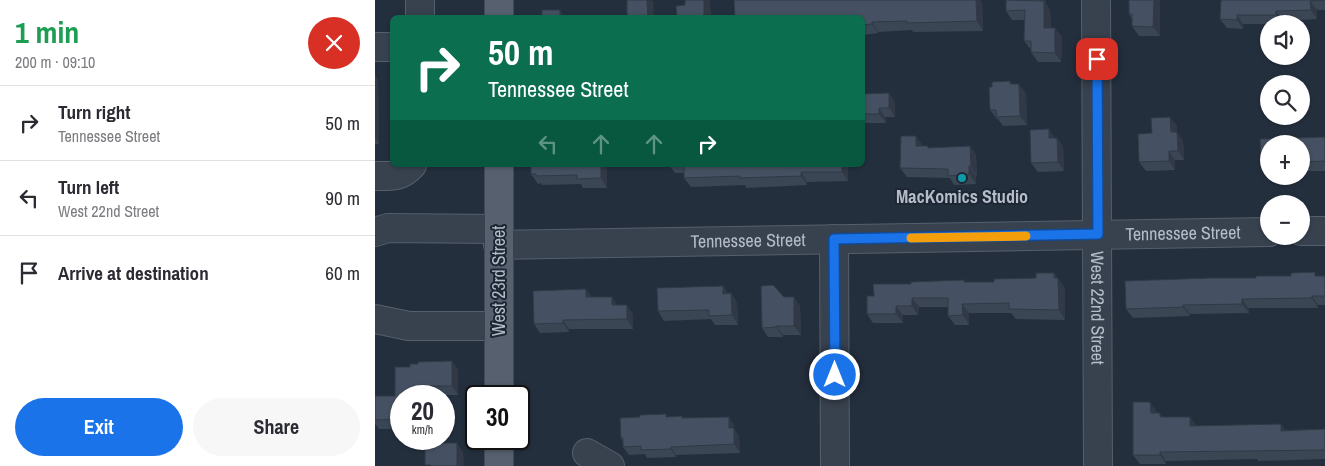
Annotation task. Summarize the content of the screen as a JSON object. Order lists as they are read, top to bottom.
{
  "streets": {
    "main road": ["West 23rd Street"],
    "street": ["Tennessee Street", "West 22nd Street"]
  },
  "crossings": [
    ["Tennessee Street", "West 23rd Street"],
    ["Tennessee Street", "West 22nd Street"]
  ],
  "places": ["MacKomics Studio"],
  "page": {
    "heading": ["1 min", "200 m · 09:10"],
    "map_buttons": ["+", "−"],
    "turn": ["50 m", "Tennessee Street"],
    "list": [
      {
        "name": "Turn right",
        "note": "Tennessee Street",
        "value": "50 m"
      },
      {
        "name": "Turn left",
        "note": "West 22nd Street",
        "value": "90 m"
      },
      {
        "name": "Arrive at destination",
        "value": "60 m"
      }
    ],
    "speed": "20 km/h",
    "limit": "30",
    "buttons": ["Exit", "Share"]
  }
}
